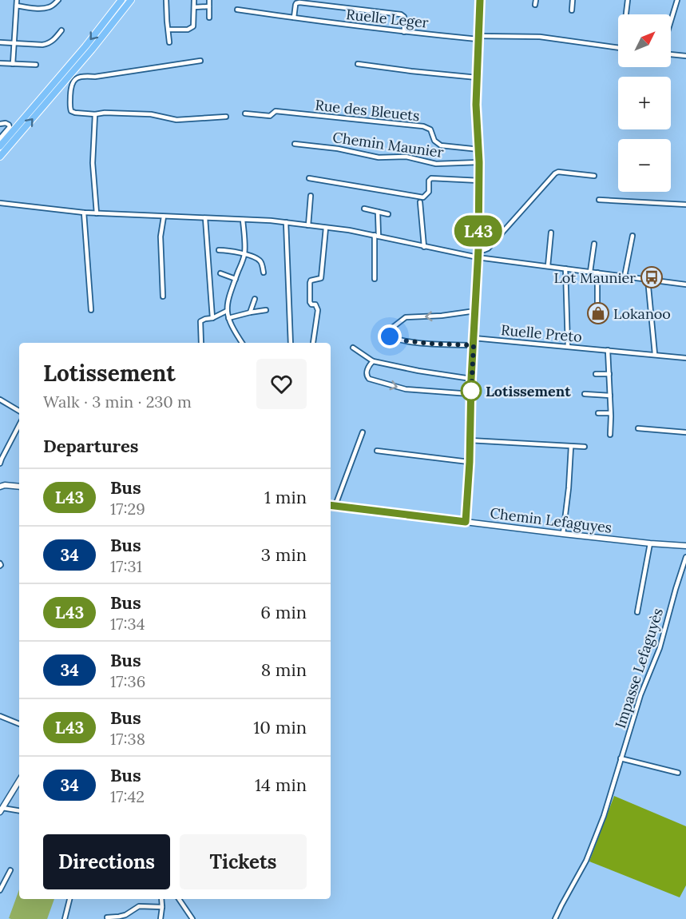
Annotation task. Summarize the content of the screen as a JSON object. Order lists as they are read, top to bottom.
{
  "streets": {
    "main road": ["Chemin Lefaguyes"],
    "street": [
      "Ruelle Leger",
      "Rue des Bleuets",
      "Chemin Maunier",
      "Ruelle Preto",
      "Impasse Lefaguyès"
    ]
  },
  "places": {
    "bus stop": ["Lot Maunier"],
    "shop": ["Lokanoo"],
    "other": ["Lotissement"]
  },
  "lines": ["bus line L43"],
  "north": "top right",
  "page": {
    "on_map": "L43",
    "map_buttons": ["+", "−"],
    "heading": [
      ["Lotissement", "Walk · 3 min · 230 m"],
      "Departures"
    ],
    "list": [
      {
        "mark": "L43",
        "name": "Bus",
        "note": "17:29",
        "value": "1 min"
      },
      {
        "mark": "34",
        "name": "Bus",
        "note": "17:31",
        "value": "3 min"
      },
      {
        "mark": "L43",
        "name": "Bus",
        "note": "17:34",
        "value": "6 min"
      },
      {
        "mark": "34",
        "name": "Bus",
        "note": "17:36",
        "value": "8 min"
      },
      {
        "mark": "L43",
        "name": "Bus",
        "note": "17:38",
        "value": "10 min"
      },
      {
        "mark": "34",
        "name": "Bus",
        "note": "17:42",
        "value": "14 min"
      }
    ],
    "buttons": ["Directions", "Tickets"]
  }
}
